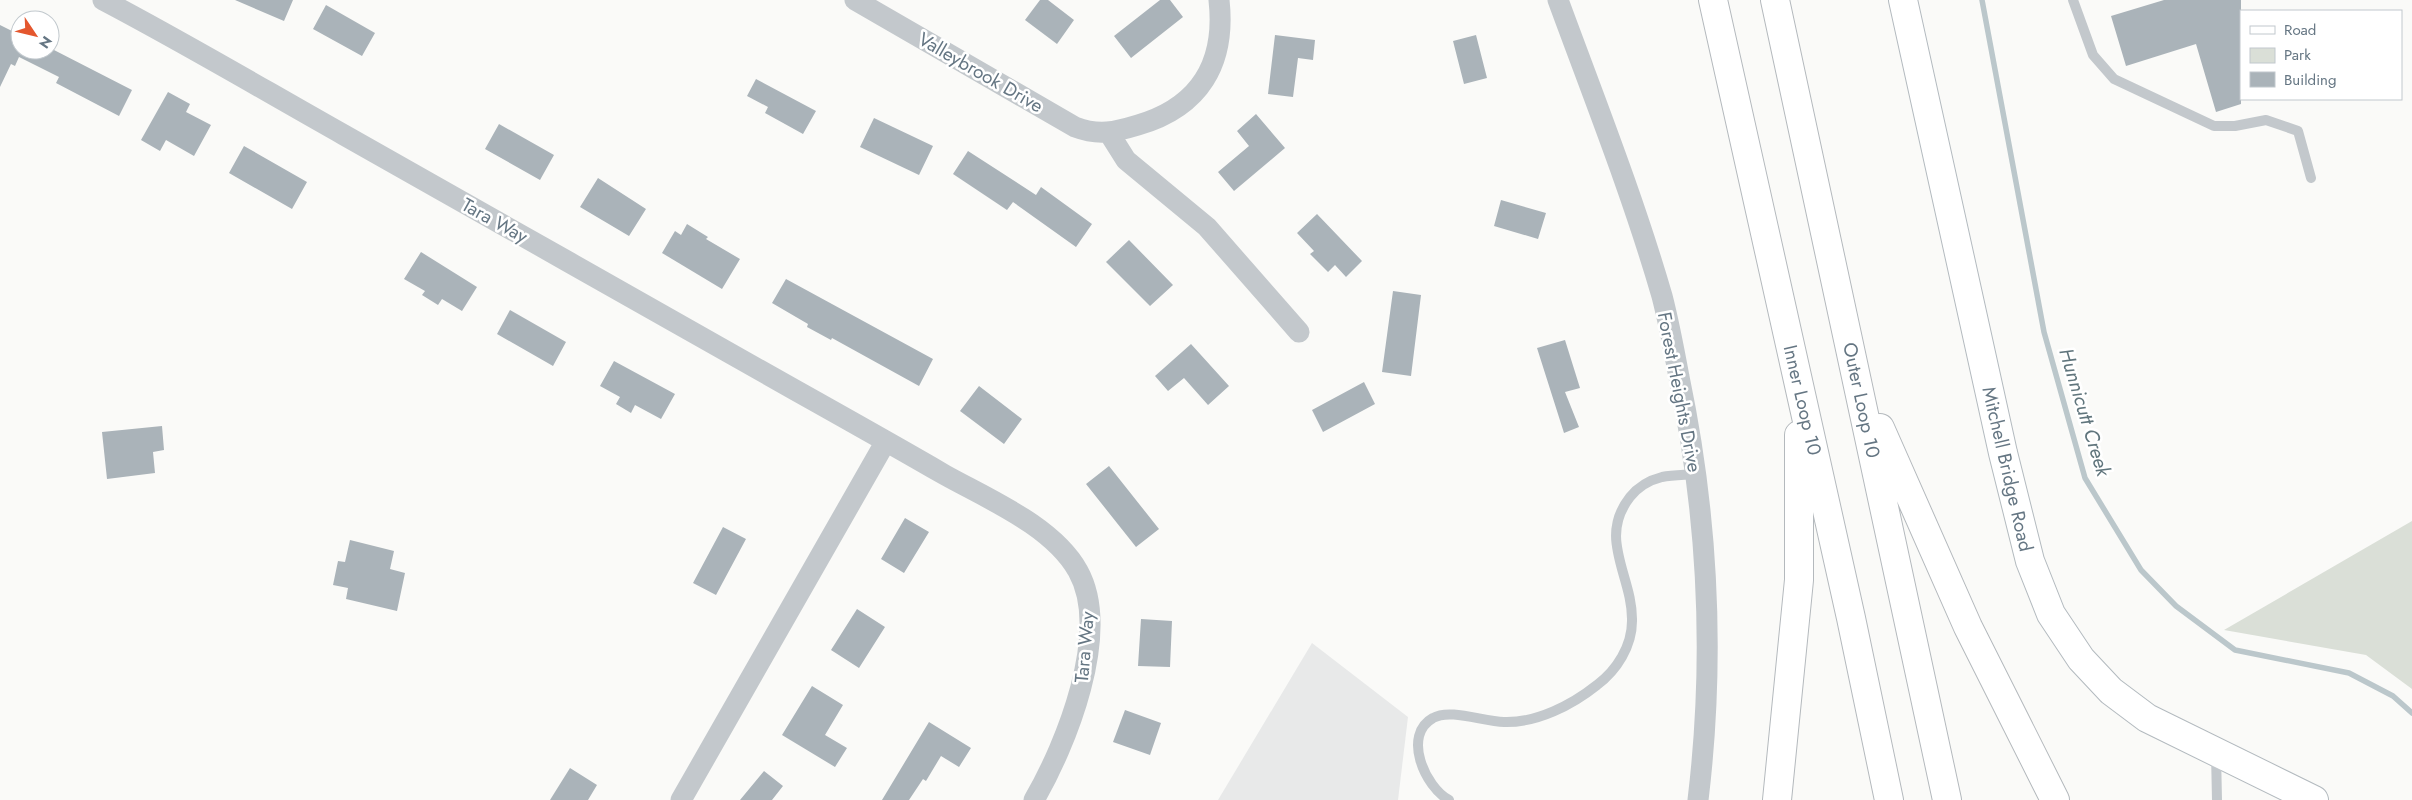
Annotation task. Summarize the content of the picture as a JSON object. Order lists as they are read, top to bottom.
{
  "streets": {
    "main road": ["Inner Loop 10", "Outer Loop 10", "Mitchell Bridge Road"],
    "street": ["Valleybrook Drive", "Tara Way", "Forest Heights Drive"]
  },
  "water": ["Hunnicutt Creek"],
  "legend": ["Road", "Park", "Building"],
  "north": "bottom right"
}
